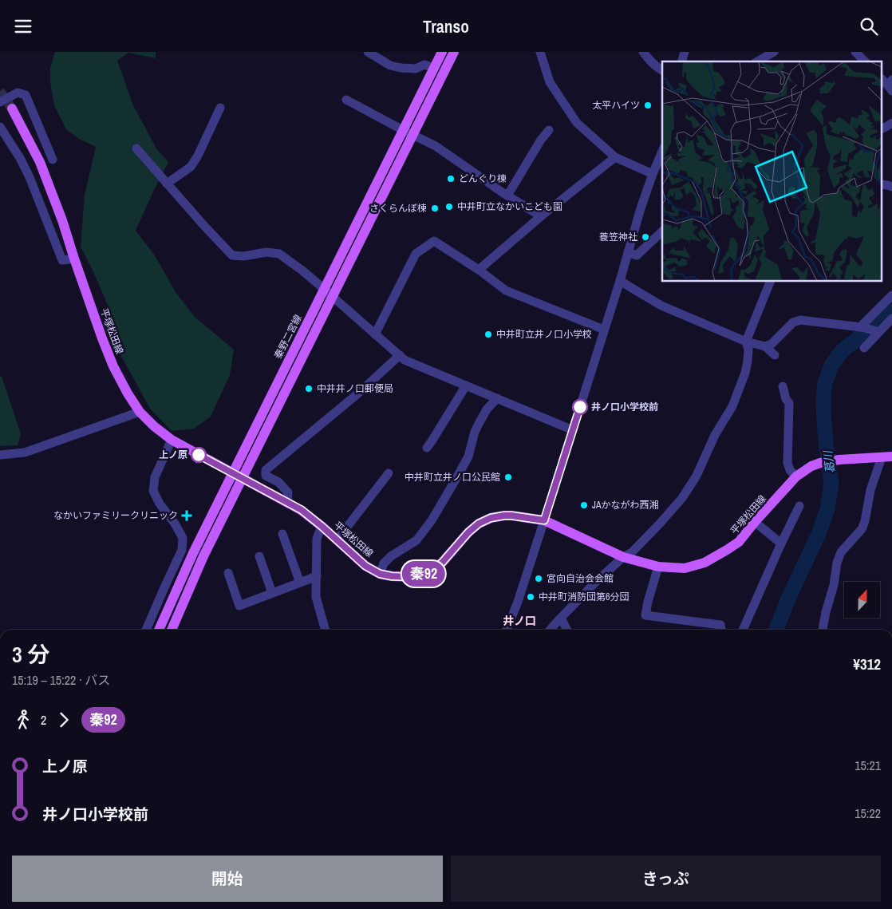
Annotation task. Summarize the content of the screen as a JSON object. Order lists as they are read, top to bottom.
{
  "streets": {
    "main road": ["平塚松田線", "秦野二宮線"]
  },
  "crossings": [
    ["平塚松田線", "秦野二宮線"]
  ],
  "districts": ["井ノ口"],
  "water": ["葛川"],
  "places": {
    "other": [
      "太平ハイツ",
      "どんぐり棟",
      "中井町立なかいこども園",
      "さくらんぼ棟",
      "蓑笠神社",
      "中井町立井ノ口小学校",
      "中井井ノ口郵便局",
      "井ノ口小学校前",
      "上ノ原",
      "中井町立井ノ口公民館",
      "JAかながわ西湘",
      "宮向自治会会館",
      "中井町消防団第6分団"
    ],
    "health": ["なかいファミリークリニック"]
  },
  "lines": ["bus line 秦92"],
  "north": "top",
  "page": {
    "header": "Transo",
    "on_map": "秦92",
    "heading": ["3 分", "15:19 – 15:22 · バス", "¥312"],
    "legs": ["2", "秦92"],
    "list": [
      {
        "name": "上ノ原",
        "value": "15:21"
      },
      {
        "name": "井ノ口小学校前",
        "value": "15:22"
      }
    ],
    "buttons": ["開始", "きっぷ"]
  }
}
